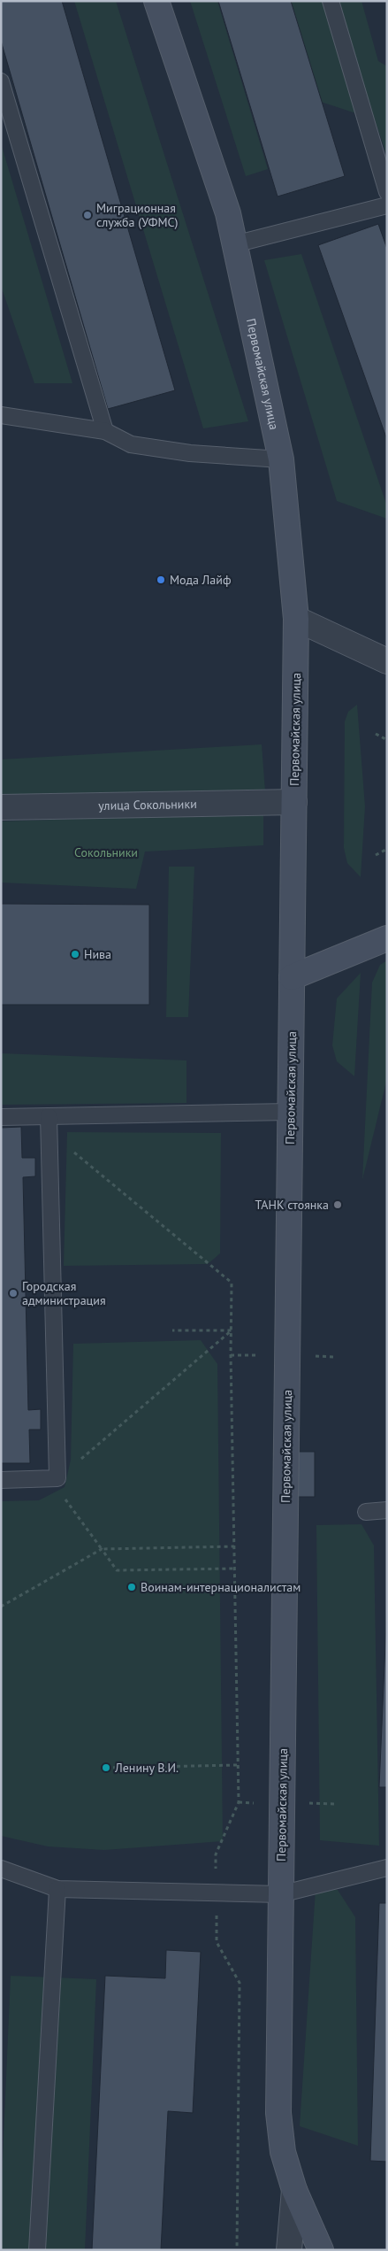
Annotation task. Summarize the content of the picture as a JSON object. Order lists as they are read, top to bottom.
{
  "streets": {
    "main road": ["Первомайская улица"],
    "street": ["улица Сокольники"]
  },
  "crossings": [
    ["Первомайская улица", "улица Сокольники"]
  ],
  "parks": ["Сокольники"],
  "places": [
    "Миграционная служба (УФМС)",
    "Мода Лайф",
    "Нива",
    "ТАНК стоянка",
    "Городская администрация",
    "Воинам-интернационалистам",
    "Ленину В.И."
  ]
}
